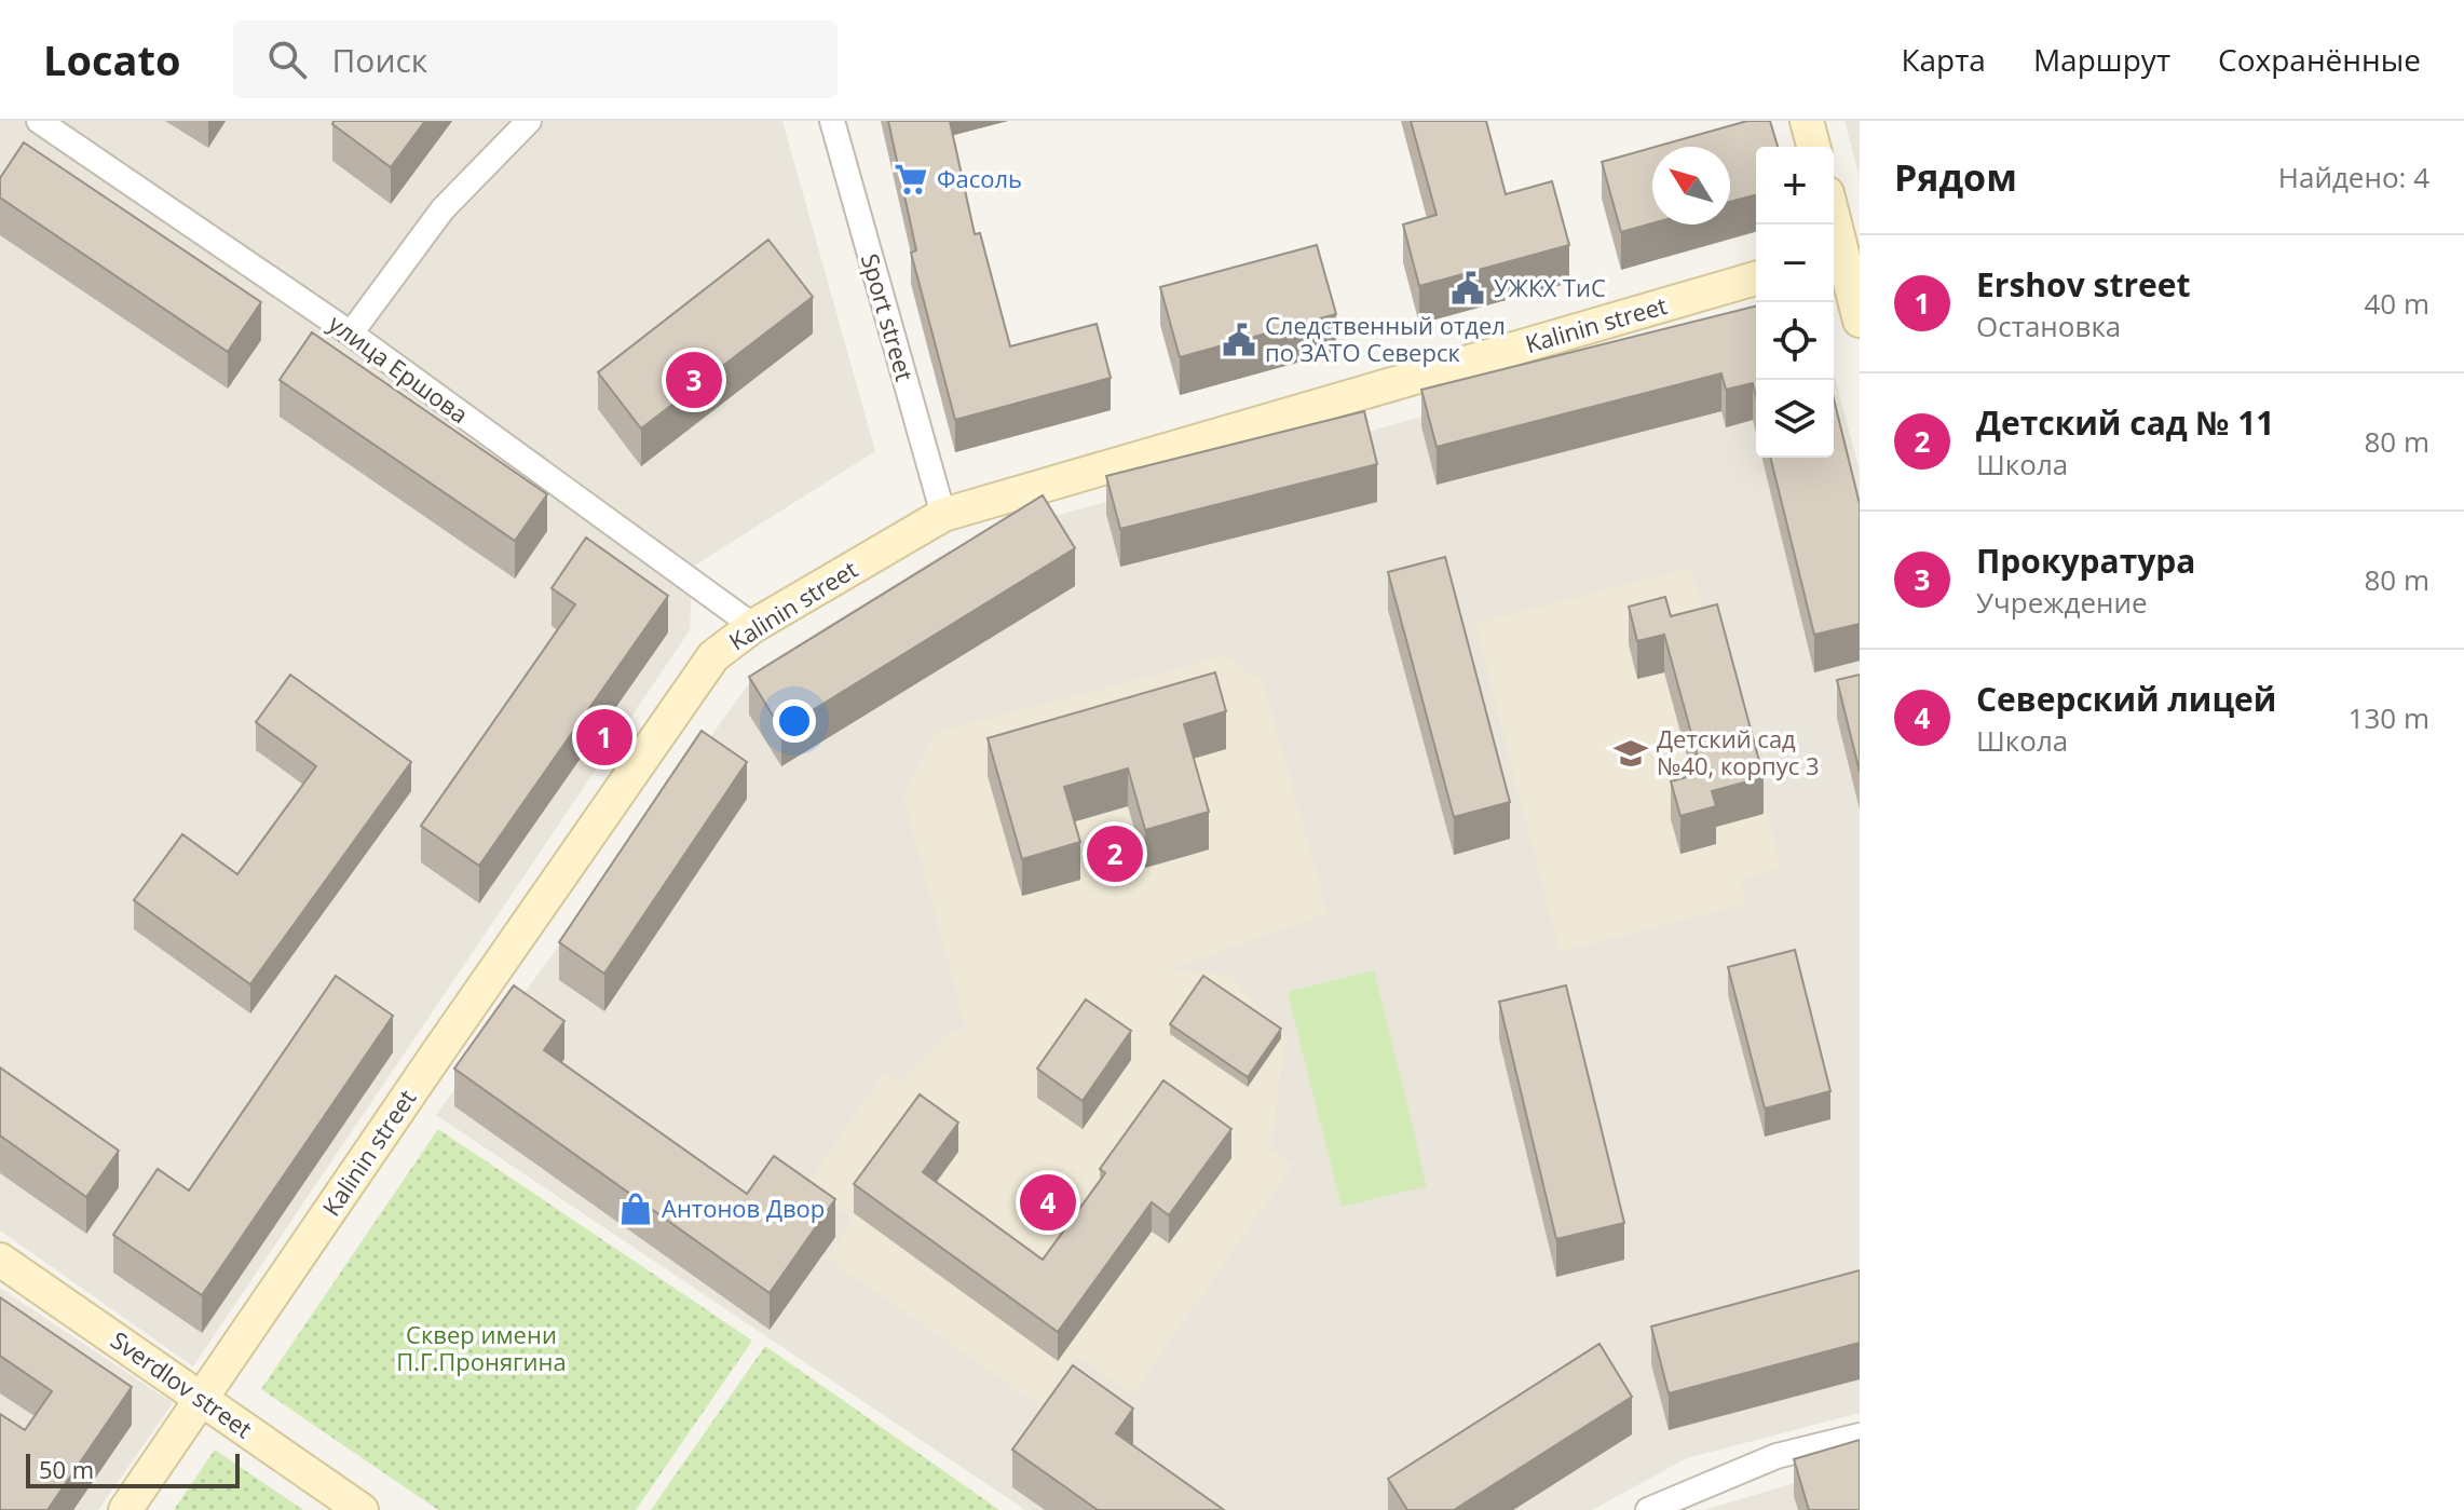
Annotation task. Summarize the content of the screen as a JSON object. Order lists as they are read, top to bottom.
{
  "streets": {
    "main road": ["Kalinin street", "Sverdlov street"],
    "street": ["Sport street", "улица Ершова"]
  },
  "crossings": [
    ["Sport street", "Kalinin street"],
    ["Kalinin street", "улица Ершова"],
    ["Kalinin street", "Sverdlov street"]
  ],
  "parks": ["Сквер имени П.Г.Пронягина"],
  "places": {
    "supermarket": ["Фасоль"],
    "public building": ["УЖКХ ТиС", "Следственный отдел по ЗАТО Северск"],
    "school or university": ["Детский сад №40, корпус 3"],
    "shop": ["Антонов Двор"]
  },
  "scale_bar": "50 m",
  "north": "top left",
  "page": {
    "header": "Locato",
    "search": "Поиск",
    "nav": ["Карта", "Маршрут", "Сохранённые"],
    "heading": ["Рядом", "Найдено: 4"],
    "map_buttons": ["+", "−"],
    "list": [
      {
        "mark": "1",
        "name": "Ershov street",
        "note": "Остановка",
        "value": "40 m"
      },
      {
        "mark": "2",
        "name": "Детский сад № 11",
        "note": "Школа",
        "value": "80 m"
      },
      {
        "mark": "3",
        "name": "Прокуратура",
        "note": "Учреждение",
        "value": "80 m"
      },
      {
        "mark": "4",
        "name": "Северский лицей",
        "note": "Школа",
        "value": "130 m"
      }
    ],
    "pins": [
      "3",
      "1",
      "2",
      "4"
    ],
    "scale": "50 m"
  }
}
